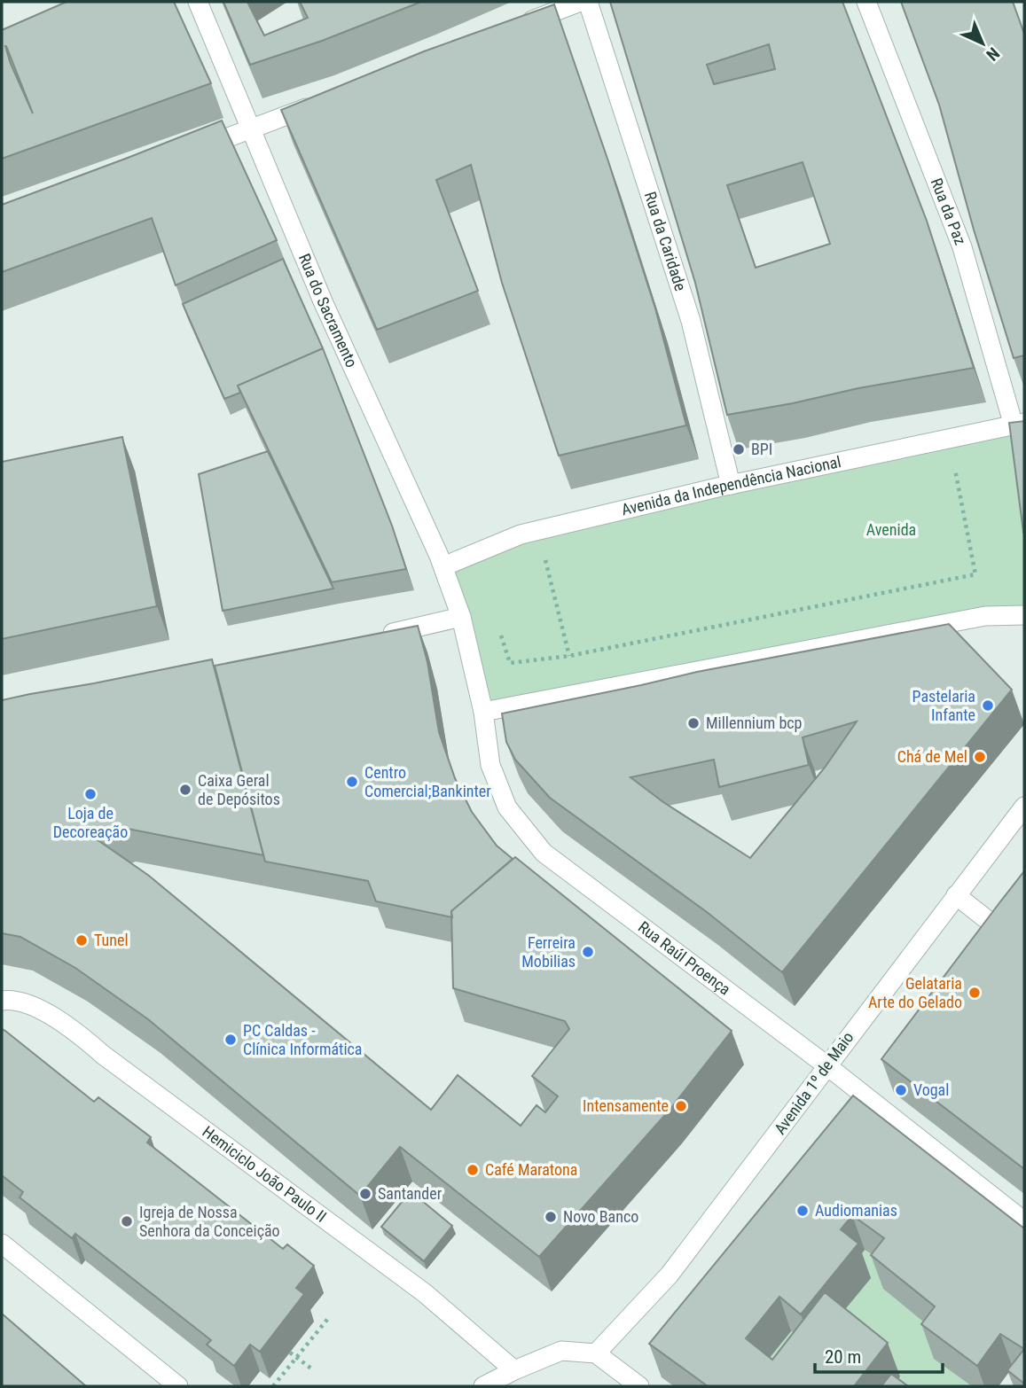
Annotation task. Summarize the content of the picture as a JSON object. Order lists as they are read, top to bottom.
{
  "streets": {
    "street": [
      "Rua da Paz",
      "Rua da Caridade",
      "Rua do Sacramento",
      "Avenida da Independência Nacional",
      "Rua Raúl Proença",
      "Avenida 1º de Maio",
      "Hemiciclo João Paulo II"
    ]
  },
  "crossings": [
    ["Rua da Paz", "Avenida da Independência Nacional"],
    ["Rua da Caridade", "Avenida da Independência Nacional"],
    ["Rua do Sacramento", "Avenida da Independência Nacional"],
    ["Rua do Sacramento", "Rua Raúl Proença"],
    ["Rua Raúl Proença", "Avenida 1º de Maio"]
  ],
  "parks": ["Avenida"],
  "places": [
    "BPI",
    "Pastelaria Infante",
    "Millennium bcp",
    "Chá de Mel",
    "Centro Comercial;Bankinter",
    "Caixa Geral de Depósitos",
    "Loja de Decoreação",
    "Tunel",
    "Ferreira Mobilias",
    "Gelataria Arte do Gelado",
    "PC Caldas - Clínica Informática",
    "Vogal",
    "Intensamente",
    "Café Maratona",
    "Santander",
    "Audiomanias",
    "Novo Banco",
    "Igreja de Nossa Senhora da Conceição"
  ],
  "scale_bar": "20 m",
  "north": "bottom right"
}
